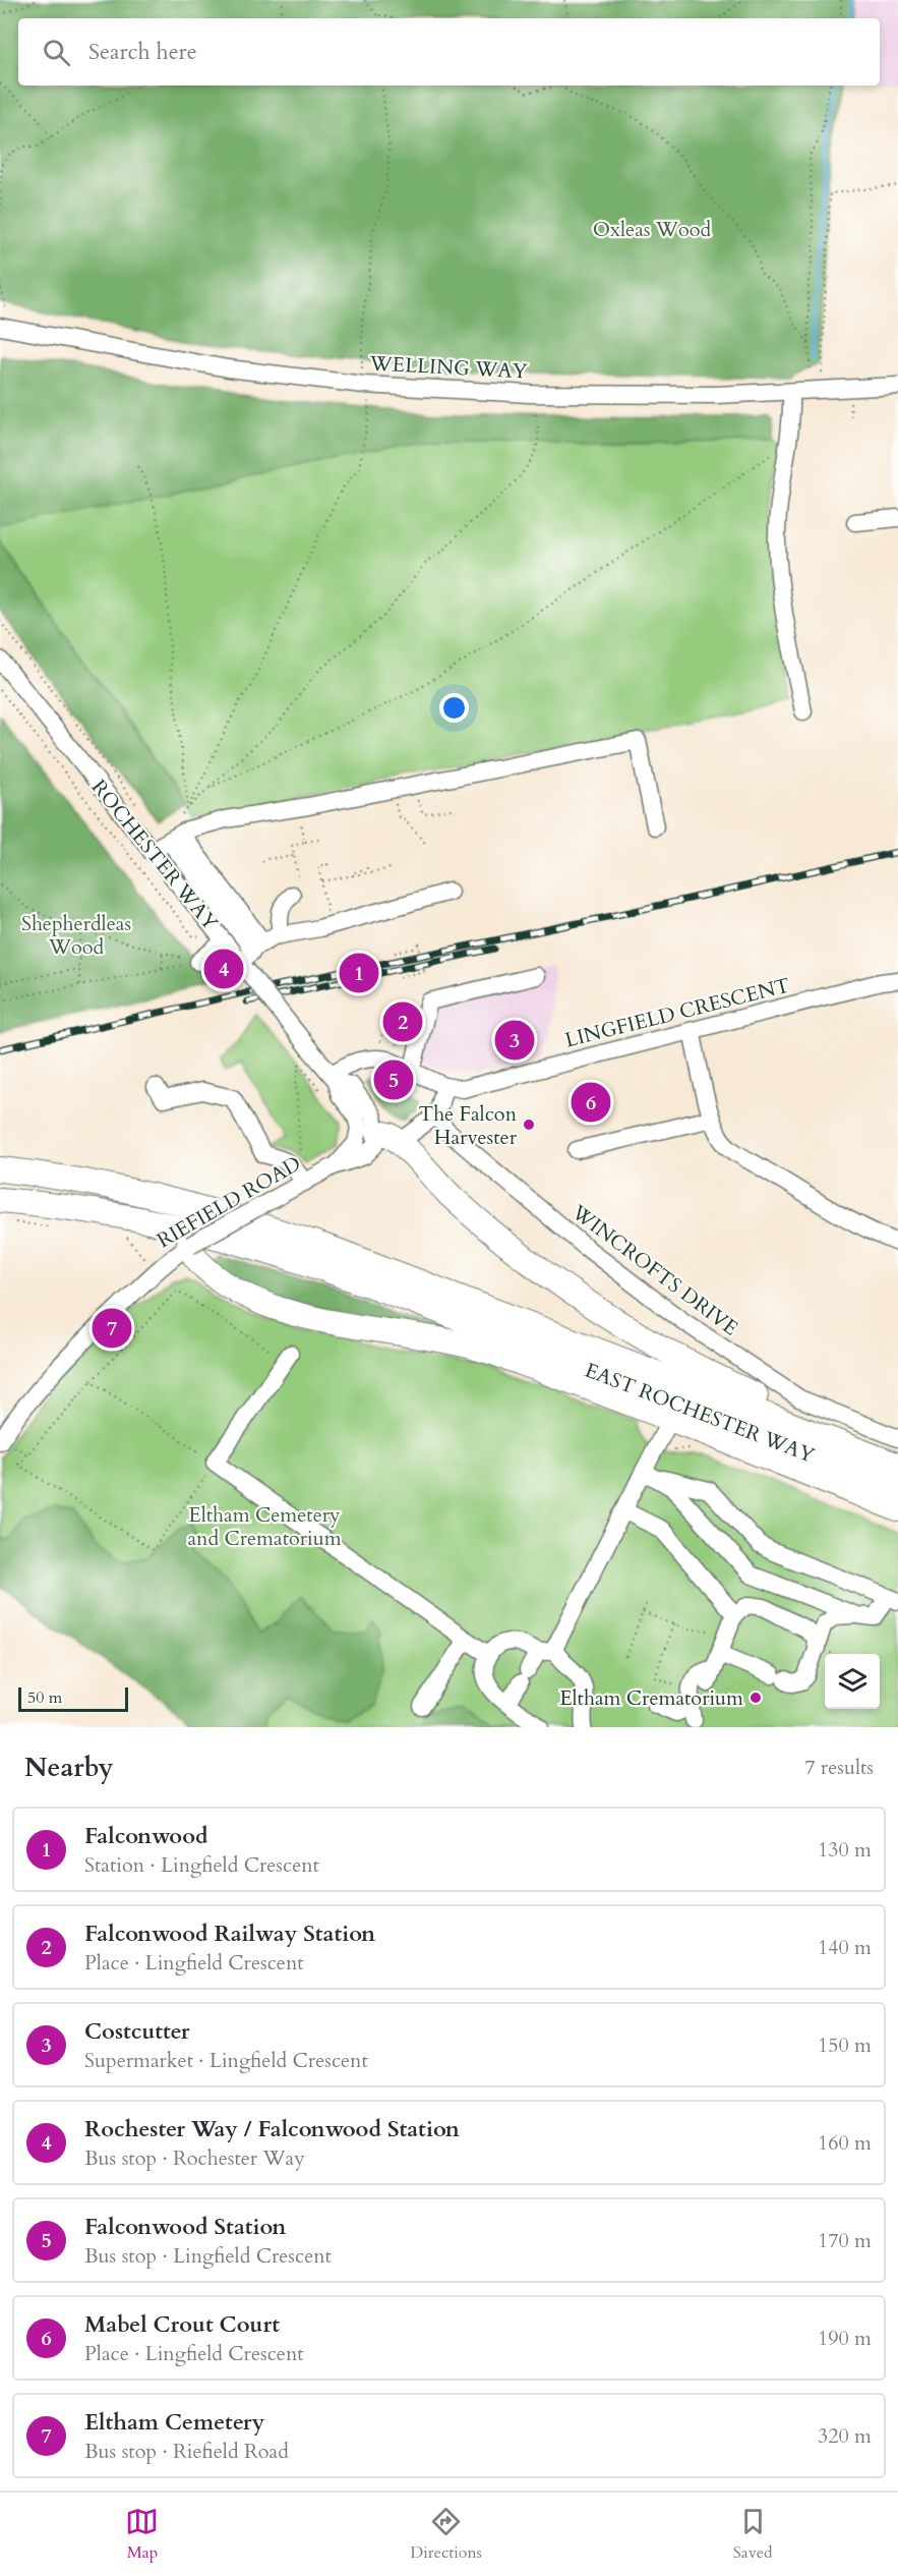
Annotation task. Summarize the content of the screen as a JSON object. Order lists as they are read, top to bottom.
{
  "streets": {
    "highway": ["EAST ROCHESTER WAY"],
    "street": [
      "WELLING WAY",
      "ROCHESTER WAY",
      "LINGFIELD CRESCENT",
      "RIEFIELD ROAD",
      "WINCROFTS DRIVE"
    ]
  },
  "crossings": [
    ["ROCHESTER WAY", "LINGFIELD CRESCENT"],
    ["ROCHESTER WAY", "RIEFIELD ROAD"],
    ["LINGFIELD CRESCENT", "RIEFIELD ROAD"],
    ["RIEFIELD ROAD", "WINCROFTS DRIVE"]
  ],
  "parks": ["Oxleas Wood", "Shepherdleas Wood", "Eltham Cemetery and Crematorium"],
  "places": ["The Falcon Harvester", "Eltham Crematorium"],
  "scale_bar": "50 m",
  "page": {
    "search": "Search here",
    "pins": [
      "4",
      "1",
      "2",
      "3",
      "5",
      "6",
      "7"
    ],
    "scale": "50 m",
    "heading": ["Nearby", "7 results"],
    "list": [
      {
        "mark": "1",
        "name": "Falconwood",
        "note": "Station · Lingfield Crescent",
        "value": "130 m"
      },
      {
        "mark": "2",
        "name": "Falconwood Railway Station",
        "note": "Place · Lingfield Crescent",
        "value": "140 m"
      },
      {
        "mark": "3",
        "name": "Costcutter",
        "note": "Supermarket · Lingfield Crescent",
        "value": "150 m"
      },
      {
        "mark": "4",
        "name": "Rochester Way / Falconwood Station",
        "note": "Bus stop · Rochester Way",
        "value": "160 m"
      },
      {
        "mark": "5",
        "name": "Falconwood Station",
        "note": "Bus stop · Lingfield Crescent",
        "value": "170 m"
      },
      {
        "mark": "6",
        "name": "Mabel Crout Court",
        "note": "Place · Lingfield Crescent",
        "value": "190 m"
      },
      {
        "mark": "7",
        "name": "Eltham Cemetery",
        "note": "Bus stop · Riefield Road",
        "value": "320 m"
      }
    ],
    "nav": ["Map", "Directions", "Saved"]
  }
}
